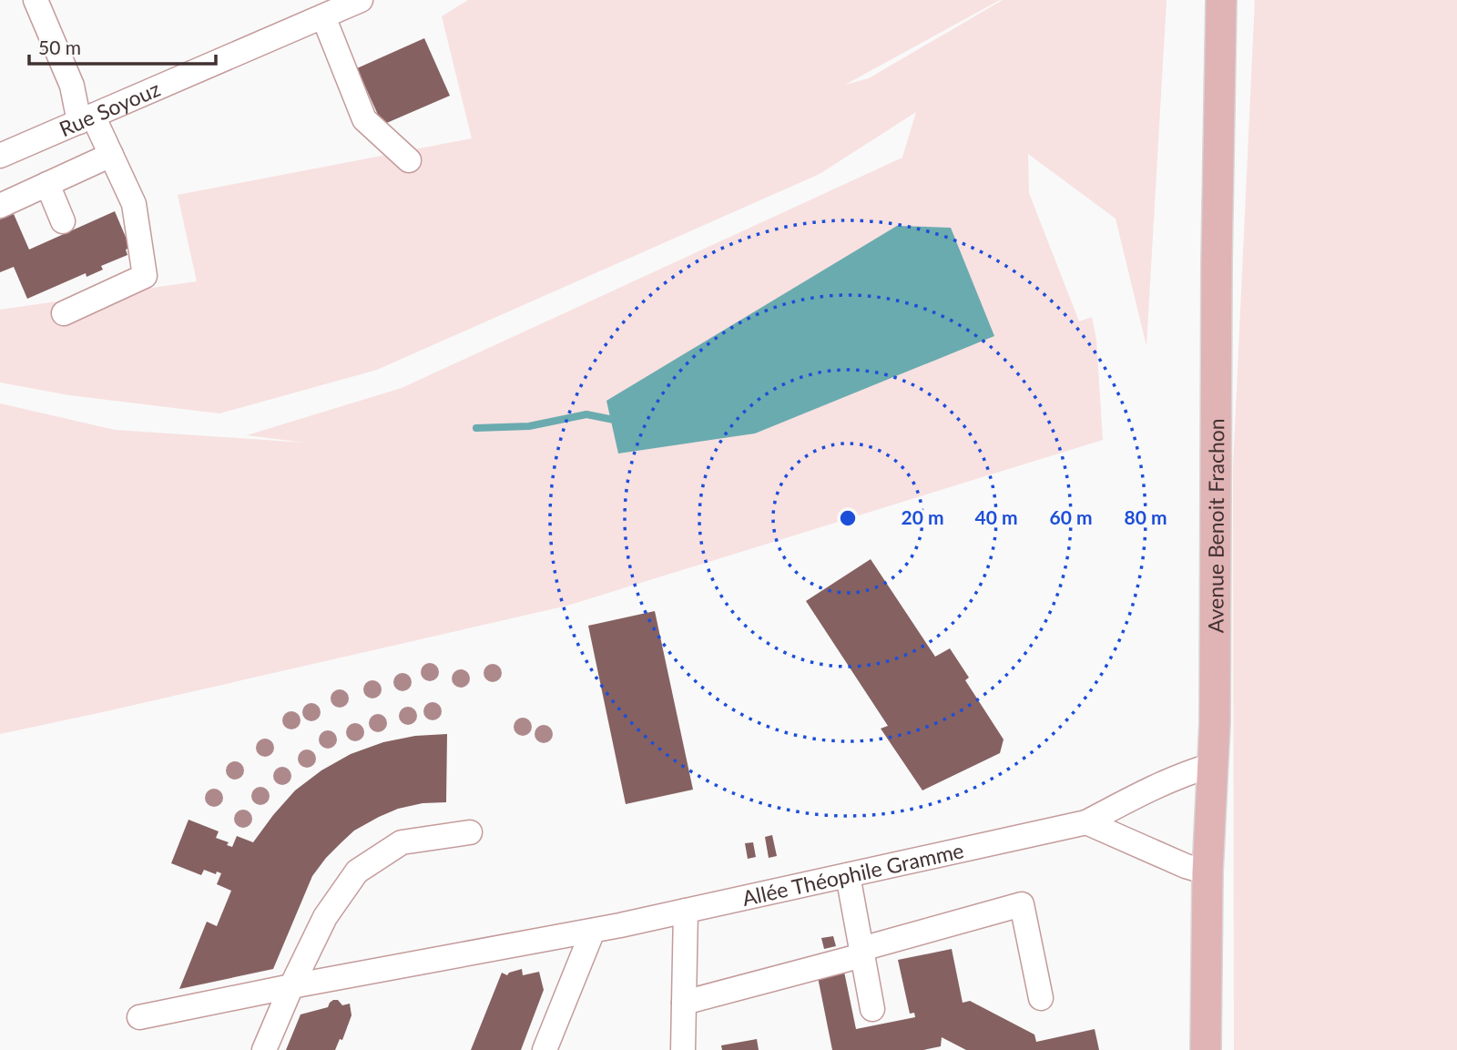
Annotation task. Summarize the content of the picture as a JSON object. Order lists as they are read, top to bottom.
{
  "streets": {
    "main road": ["Avenue Benoit Frachon"],
    "street": ["Rue Soyouz", "Allée Théophile Gramme"]
  },
  "crossings": [
    ["Avenue Benoit Frachon", "Allée Théophile Gramme"]
  ],
  "scale_bar": "50 m",
  "rings": [
    "20 m",
    "40 m",
    "60 m",
    "80 m"
  ]
}
